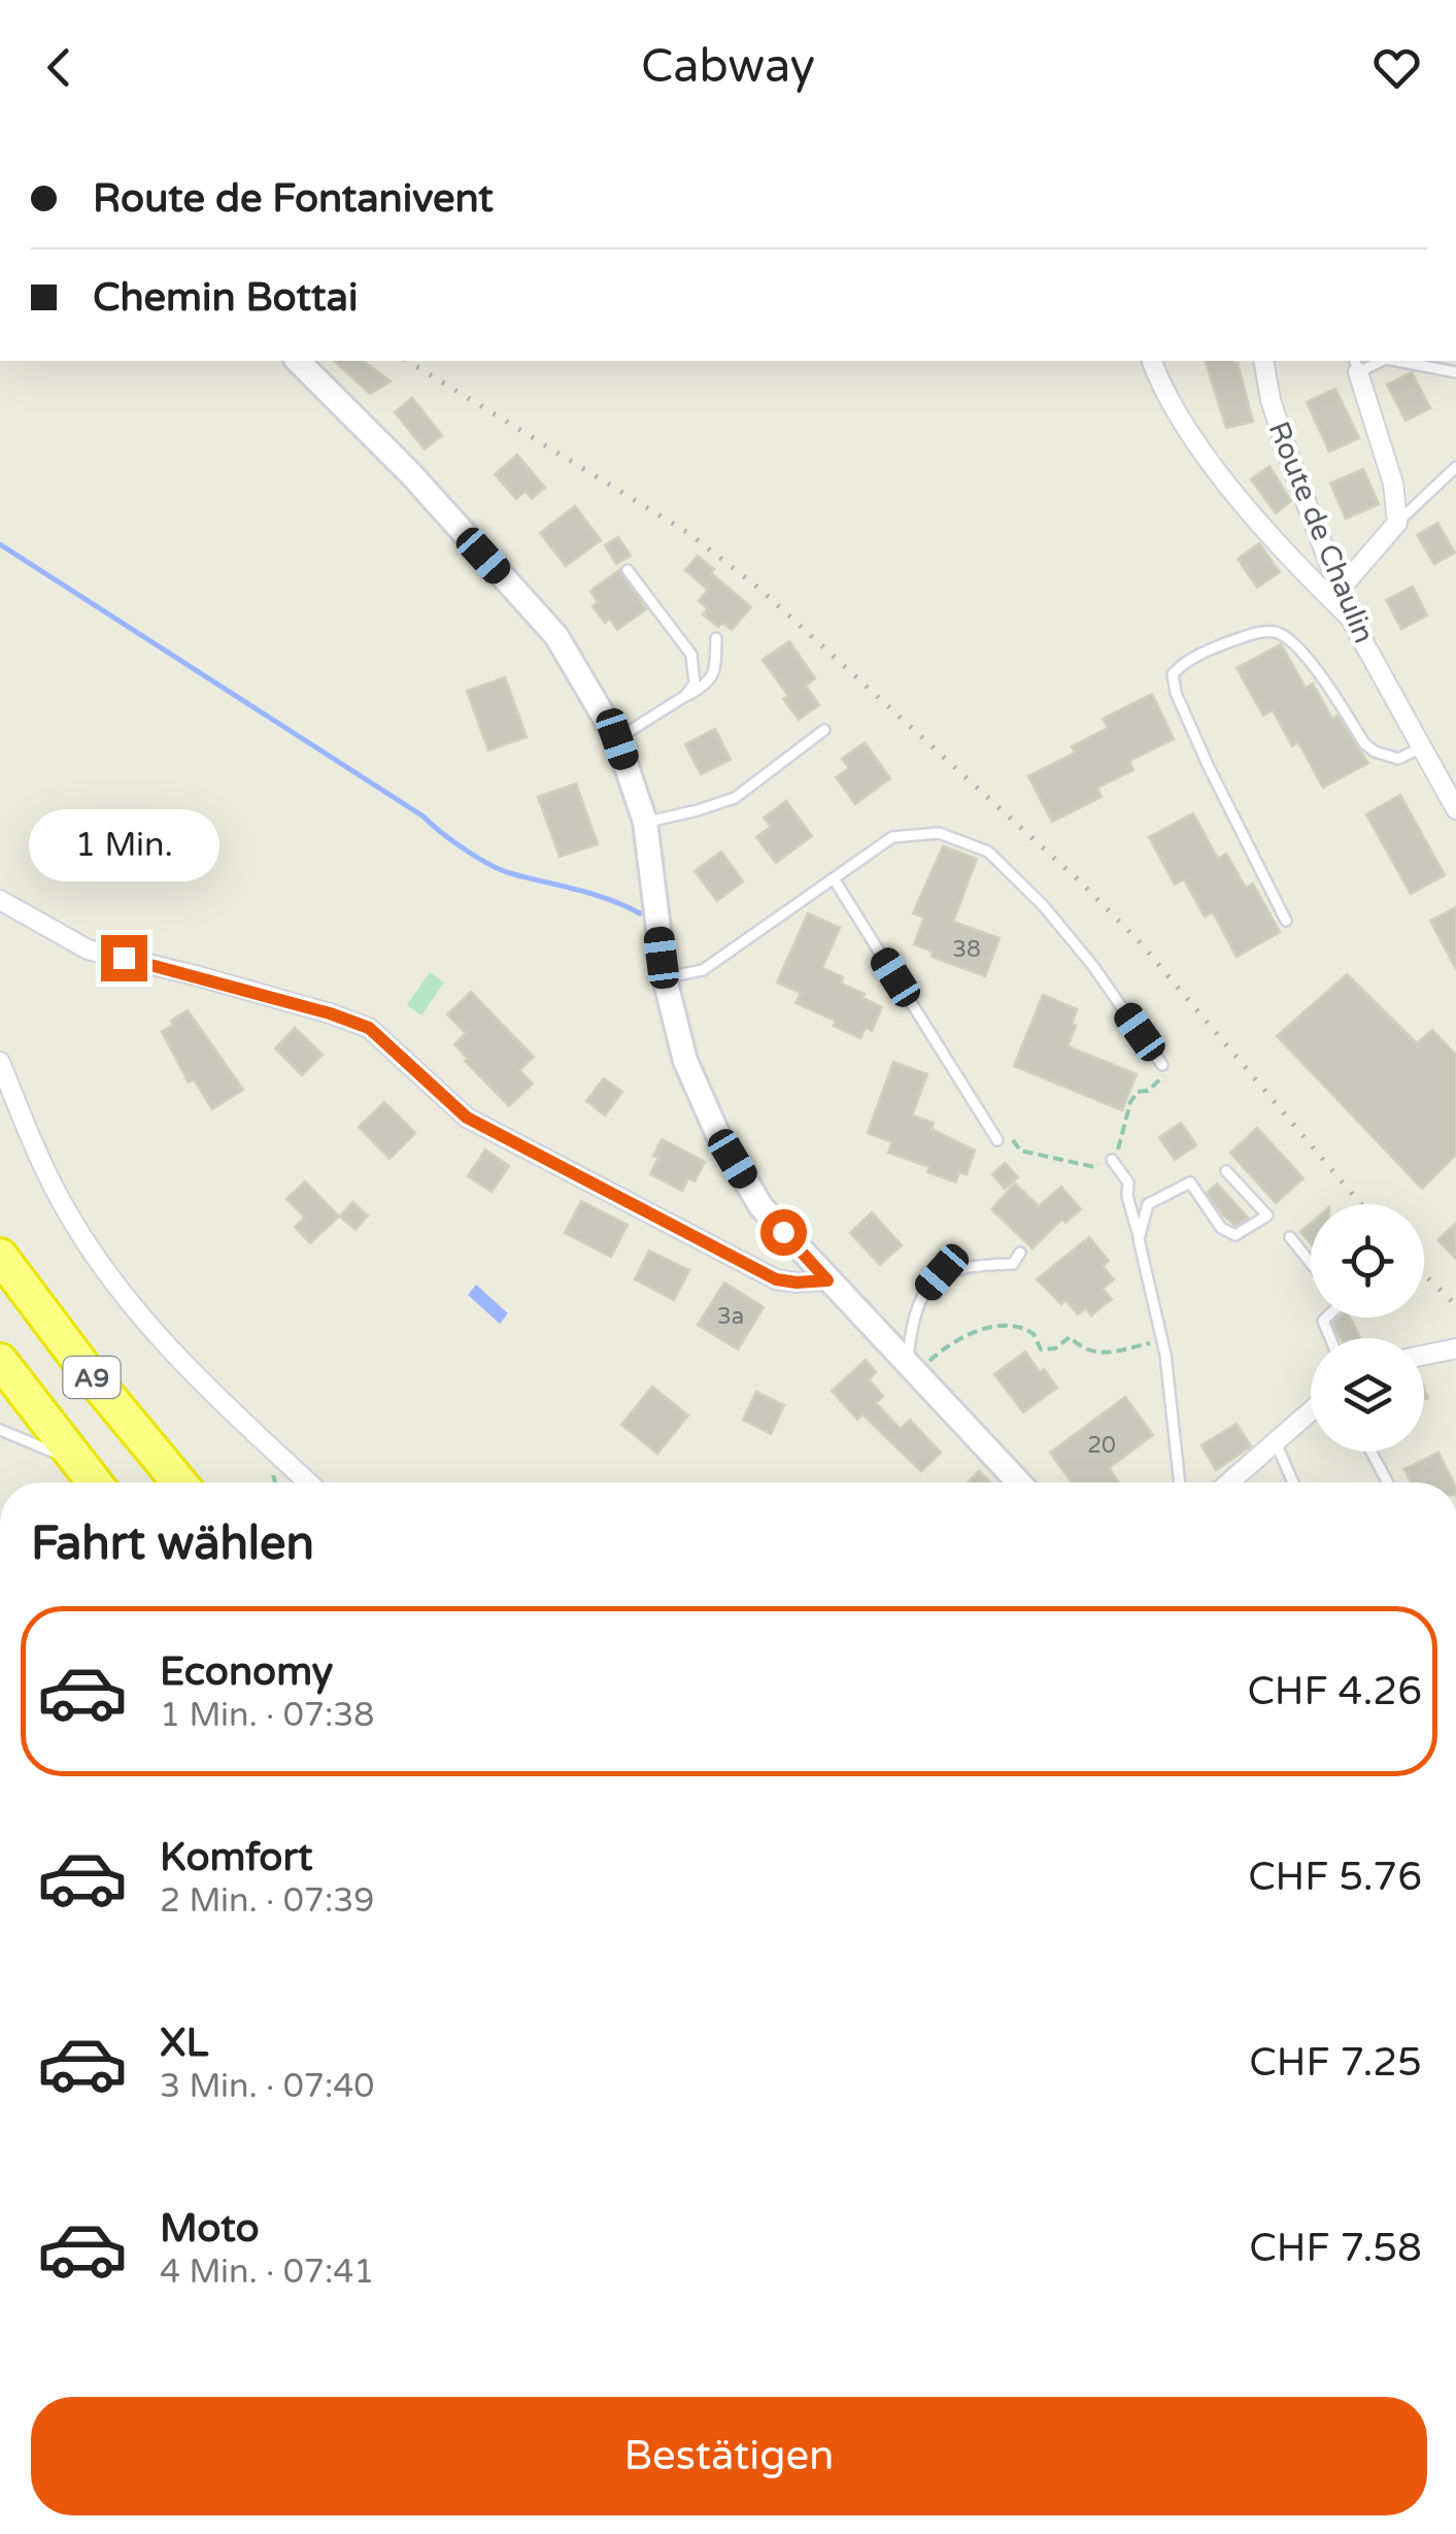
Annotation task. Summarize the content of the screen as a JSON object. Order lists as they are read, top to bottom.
{
  "streets": {
    "highway": ["A9"],
    "street": ["Route de Chaulin"]
  },
  "house_numbers": ["38", "3a", "20"],
  "page": {
    "header": "Cabway",
    "banner": ["Route de Fontanivent", "Chemin Bottai"],
    "bubble": "1 Min.",
    "heading": "Fahrt wählen",
    "list": [
      {
        "name": "Economy",
        "note": "1 Min. · 07:38",
        "value": "CHF 4.26"
      },
      {
        "name": "Komfort",
        "note": "2 Min. · 07:39",
        "value": "CHF 5.76"
      },
      {
        "name": "XL",
        "note": "3 Min. · 07:40",
        "value": "CHF 7.25"
      },
      {
        "name": "Moto",
        "note": "4 Min. · 07:41",
        "value": "CHF 7.58"
      }
    ],
    "buttons": "Bestätigen"
  }
}
